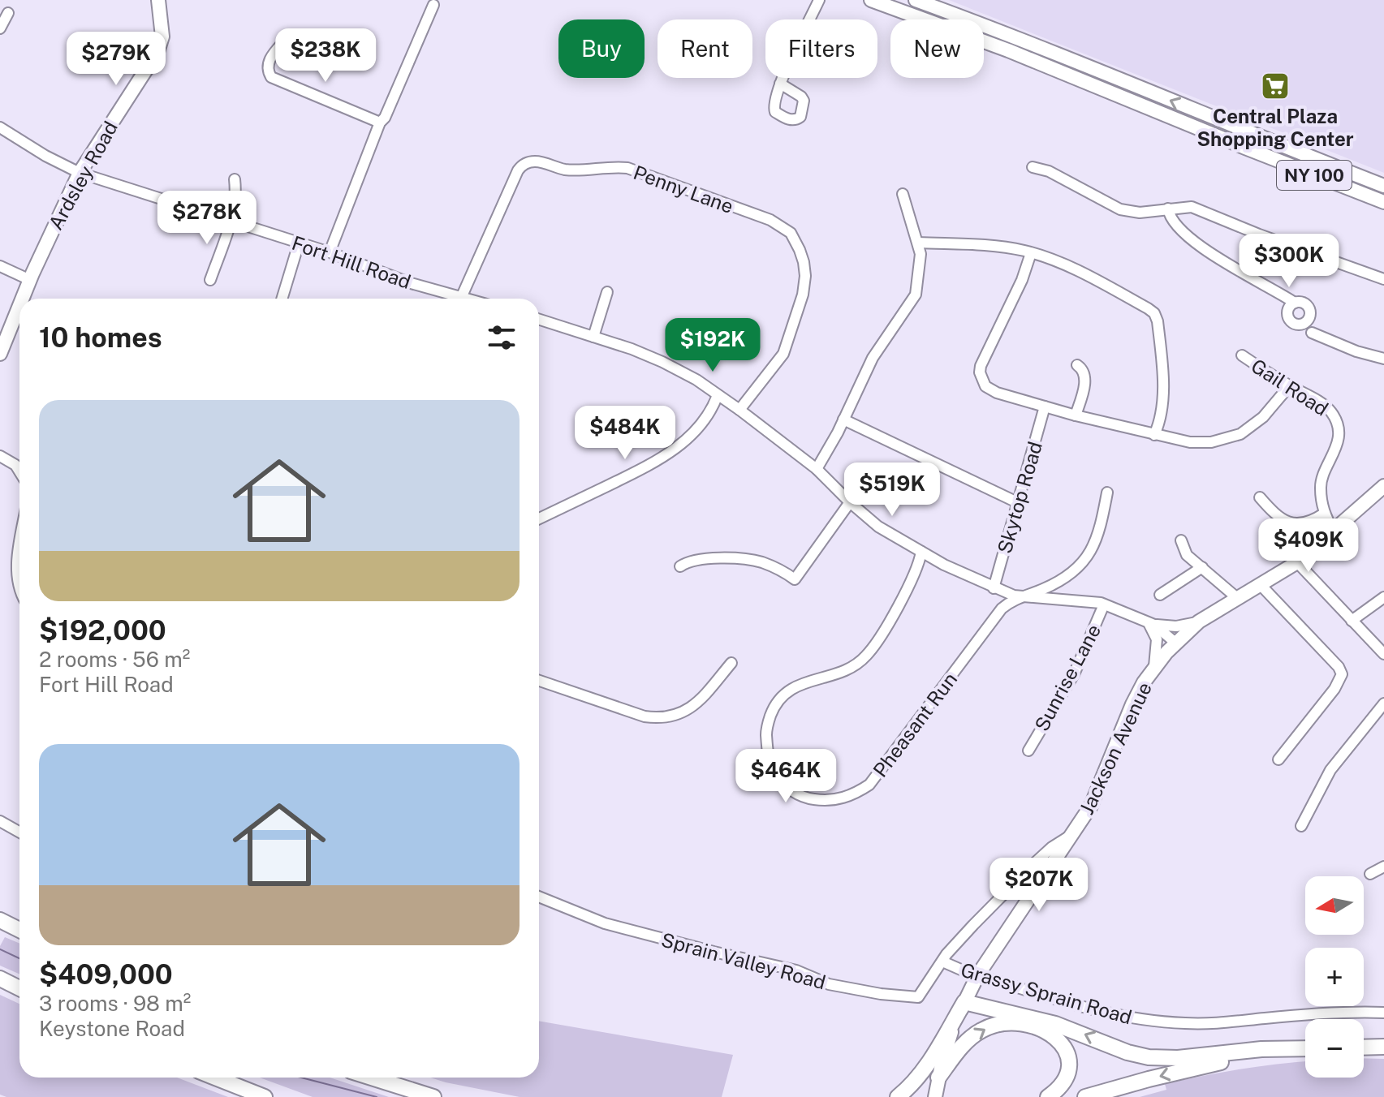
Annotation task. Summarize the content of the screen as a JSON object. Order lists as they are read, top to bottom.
{
  "streets": {
    "main road": ["Ardsley Road", "NY 100", "Jackson Avenue"],
    "street": [
      "Penny Lane",
      "Fort Hill Road",
      "Gail Road",
      "Skytop Road",
      "Sunrise Lane",
      "Pheasant Run",
      "Sprain Valley Road",
      "Grassy Sprain Road"
    ]
  },
  "crossings": [
    ["Ardsley Road", "Fort Hill Road"],
    ["Penny Lane", "Fort Hill Road"],
    ["Gail Road", "Jackson Avenue"],
    ["Jackson Avenue", "Grassy Sprain Road"],
    ["Sprain Valley Road", "Grassy Sprain Road"]
  ],
  "places": {
    "supermarket": ["Central Plaza Shopping Center"]
  },
  "north": "left",
  "page": {
    "chip": [
      "Buy",
      "Rent",
      "Filters",
      "New"
    ],
    "price": [
      "$238K",
      "$279K",
      "$278K",
      "$300K",
      "$192K",
      "$484K",
      "$519K",
      "$409K",
      "$464K",
      "$207K"
    ],
    "heading": "10 homes",
    "list": [
      {
        "name": "$192,000",
        "note": "2 rooms · 56 m² · Fort Hill Road"
      },
      {
        "name": "$409,000",
        "note": "3 rooms · 98 m² · Keystone Road"
      }
    ],
    "map_buttons": ["+", "−"]
  }
}
